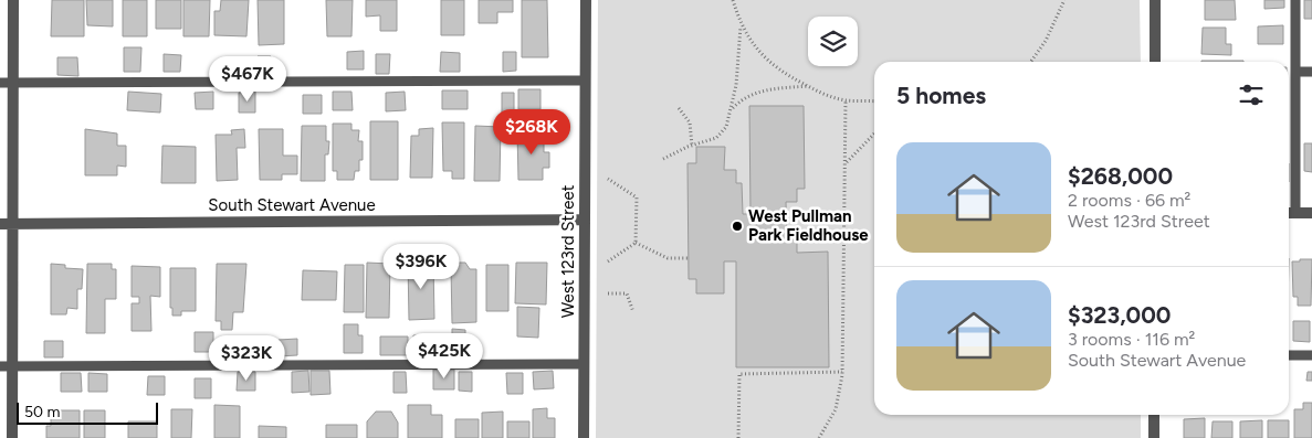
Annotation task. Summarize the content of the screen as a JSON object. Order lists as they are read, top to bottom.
{
  "streets": {
    "street": ["South Stewart Avenue", "West 123rd Street"]
  },
  "crossings": [
    ["South Stewart Avenue", "West 123rd Street"]
  ],
  "places": ["West Pullman Park Fieldhouse"],
  "scale_bar": "50 m",
  "page": {
    "price": [
      "$467K",
      "$268K",
      "$396K",
      "$425K",
      "$323K"
    ],
    "heading": "5 homes",
    "list": [
      {
        "name": "$268,000",
        "note": "2 rooms · 66 m² · West 123rd Street"
      },
      {
        "name": "$323,000",
        "note": "3 rooms · 116 m² · South Stewart Avenue"
      }
    ],
    "scale": "50 m"
  }
}
